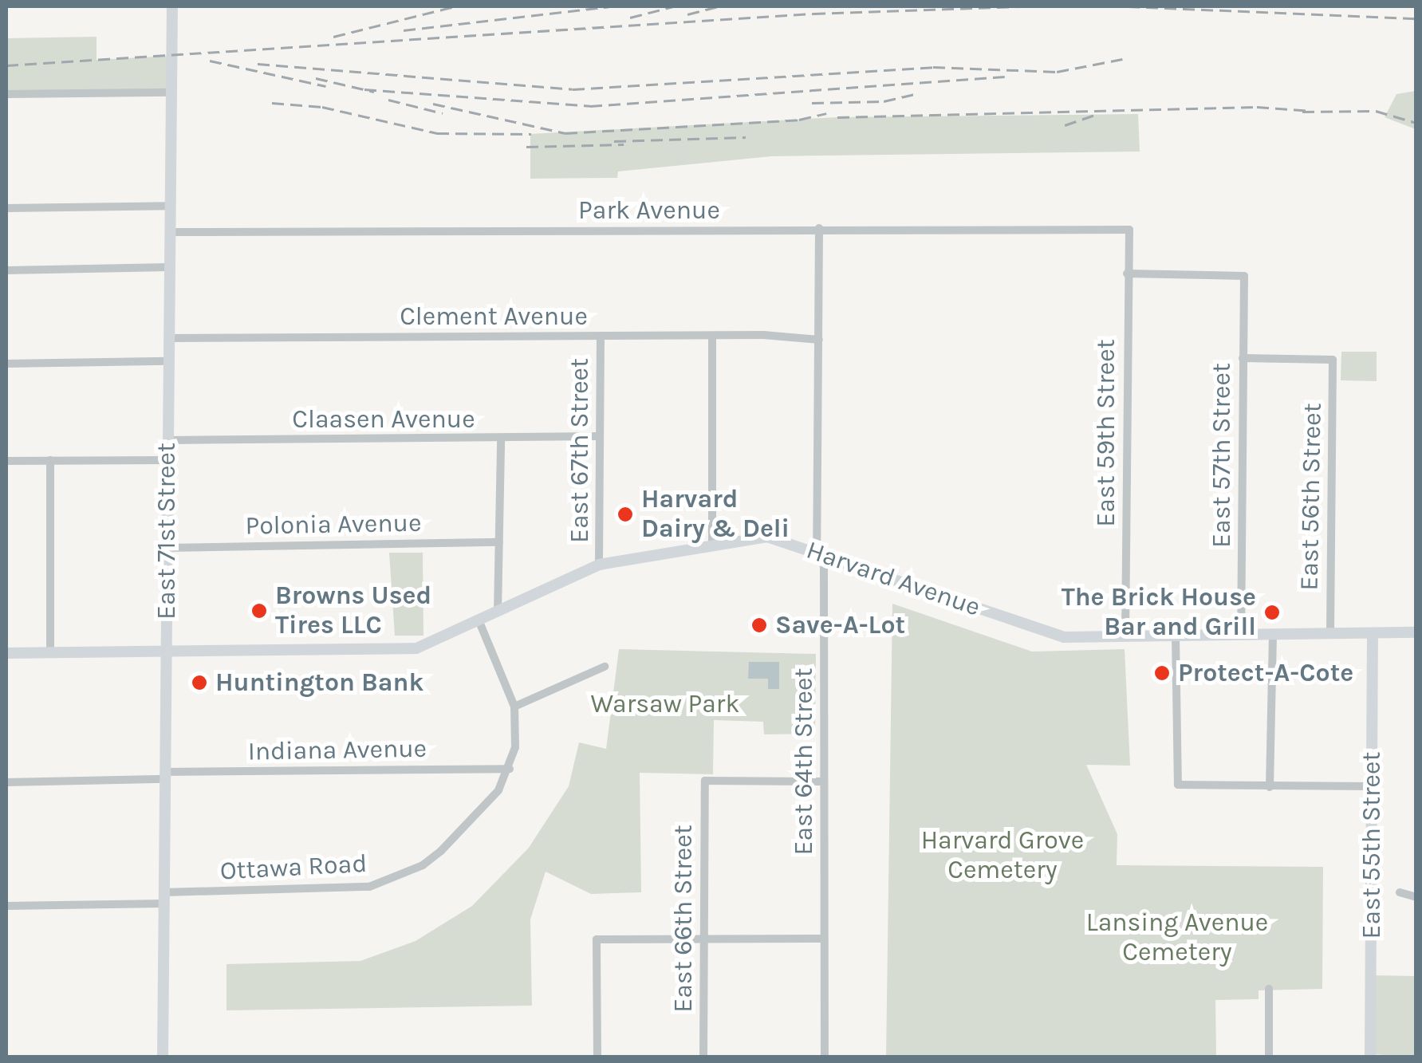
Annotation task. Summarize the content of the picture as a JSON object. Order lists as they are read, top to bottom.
{
  "streets": {
    "main road": ["East 71st Street", "Harvard Avenue", "East 55th Street"],
    "street": [
      "Park Avenue",
      "Clement Avenue",
      "Claasen Avenue",
      "East 59th Street",
      "East 67th Street",
      "East 57th Street",
      "East 56th Street",
      "Polonia Avenue",
      "Indiana Avenue",
      "East 64th Street",
      "Ottawa Road",
      "East 66th Street"
    ]
  },
  "crossings": [
    ["Park Avenue", "East 59th Street"],
    ["Park Avenue", "East 71st Street"],
    ["Park Avenue", "East 64th Street"],
    ["Clement Avenue", "East 67th Street"],
    ["Clement Avenue", "East 71st Street"],
    ["Clement Avenue", "East 64th Street"],
    ["Claasen Avenue", "East 67th Street"],
    ["Claasen Avenue", "East 71st Street"],
    ["East 59th Street", "East 57th Street"],
    ["East 59th Street", "Harvard Avenue"],
    ["East 67th Street", "Harvard Avenue"],
    ["East 57th Street", "East 56th Street"],
    ["East 57th Street", "Harvard Avenue"],
    ["East 56th Street", "Harvard Avenue"],
    ["Polonia Avenue", "East 71st Street"],
    ["East 71st Street", "Harvard Avenue"],
    ["East 71st Street", "Indiana Avenue"],
    ["East 71st Street", "Ottawa Road"],
    ["Harvard Avenue", "East 64th Street"],
    ["Harvard Avenue", "East 55th Street"],
    ["Harvard Avenue", "Ottawa Road"],
    ["Indiana Avenue", "Ottawa Road"],
    ["East 64th Street", "East 66th Street"]
  ],
  "parks": ["Warsaw Park", "Harvard Grove Cemetery", "Lansing Avenue Cemetery"],
  "places": [
    "Harvard Dairy & Deli",
    "Browns Used Tires LLC",
    "The Brick House Bar and Grill",
    "Save-A-Lot",
    "Protect-A-Cote",
    "Huntington Bank"
  ]
}
